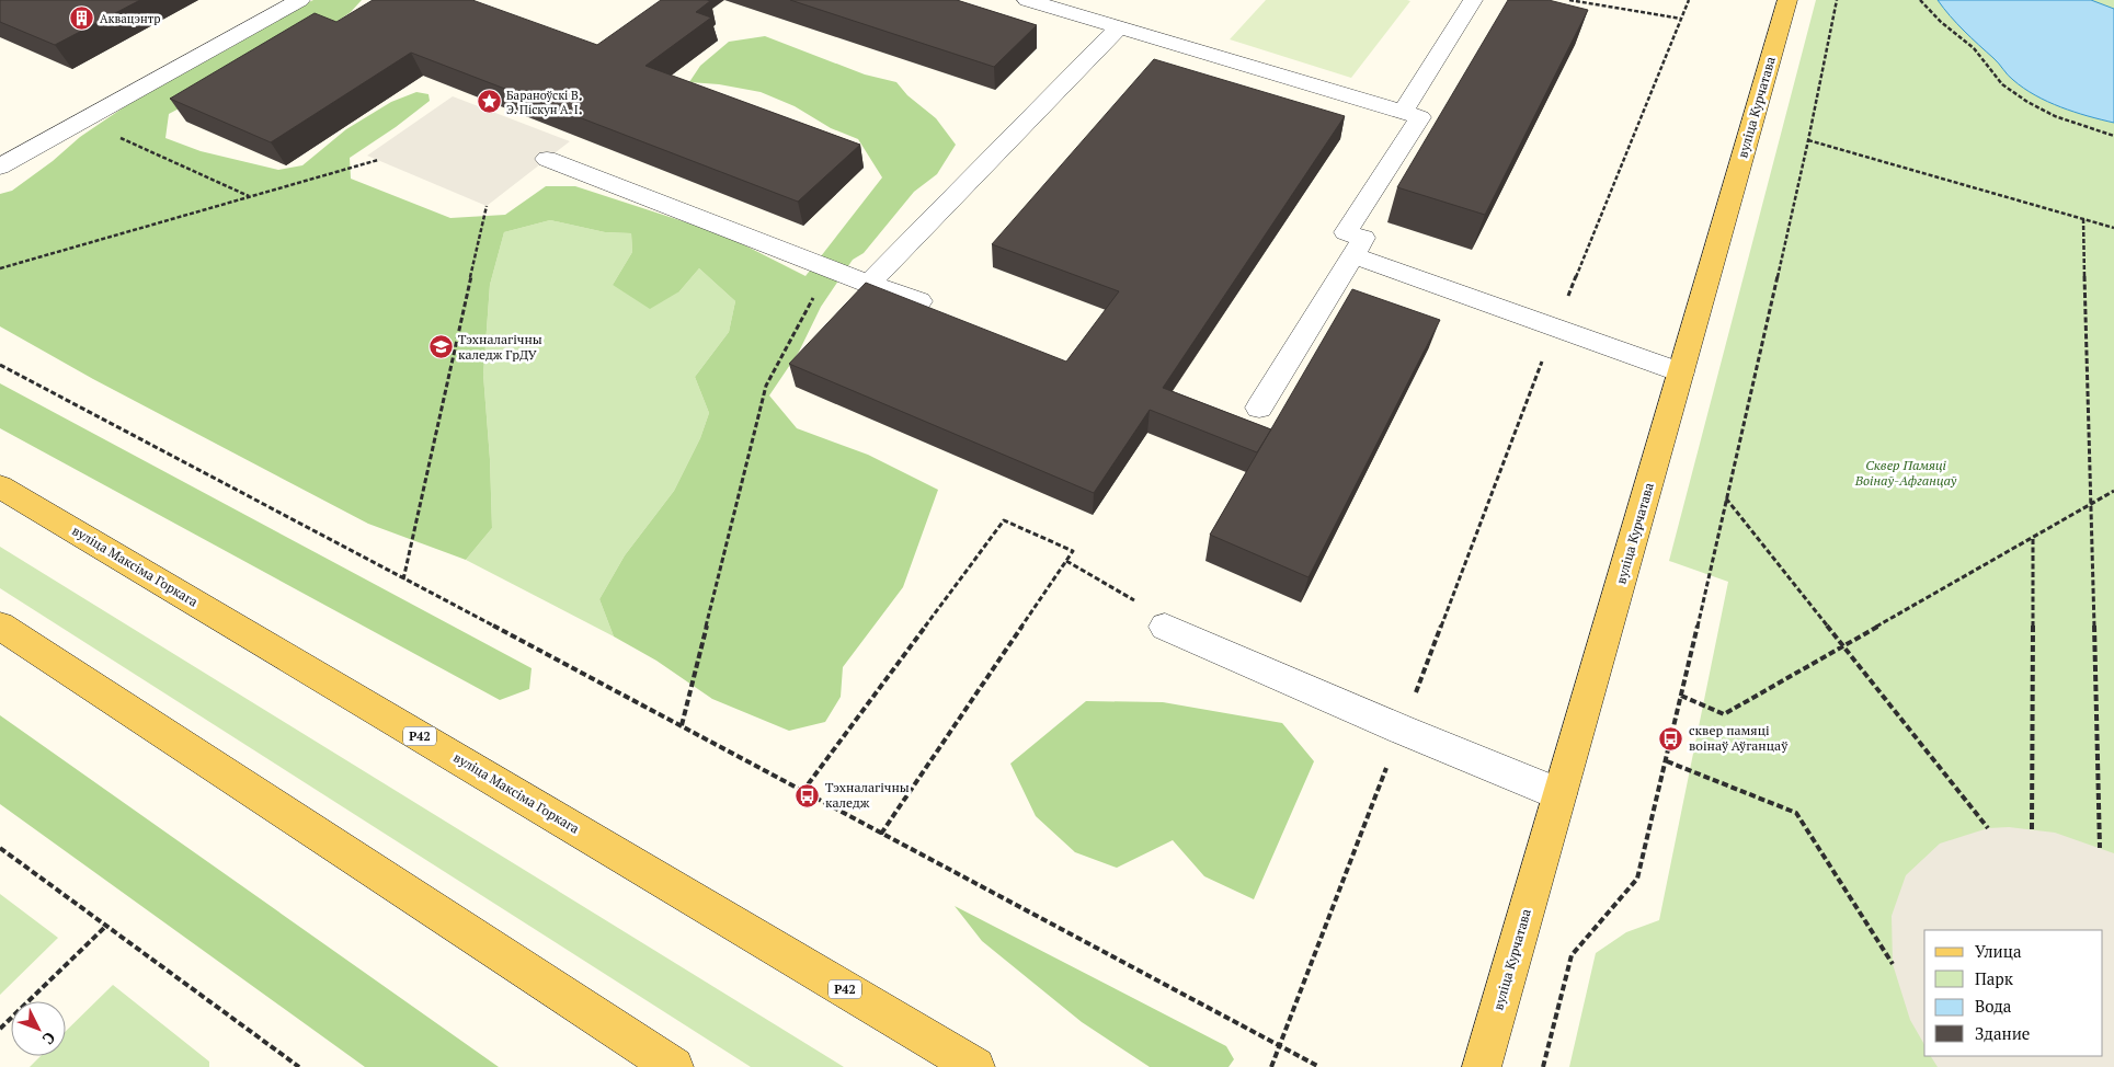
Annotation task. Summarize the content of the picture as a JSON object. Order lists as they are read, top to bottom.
{
  "streets": {
    "main road": ["вуліца Курчатава", "вуліца Максіма Горкага", "Р42"]
  },
  "parks": ["Сквер Памяці Воінаў-Афганцаў"],
  "places": {
    "building": ["Аквацэнтр"],
    "place": ["Бараноўскі В. Э. Піскун А. І."],
    "school or university": ["Тэхналагічны каледж ГрДУ"],
    "bus stop": ["сквер памяці воінаў Аўганцаў", "Тэхналагічны каледж"]
  },
  "legend": [
    "Улица",
    "Парк",
    "Вода",
    "Здание"
  ],
  "north": "bottom right"
}
